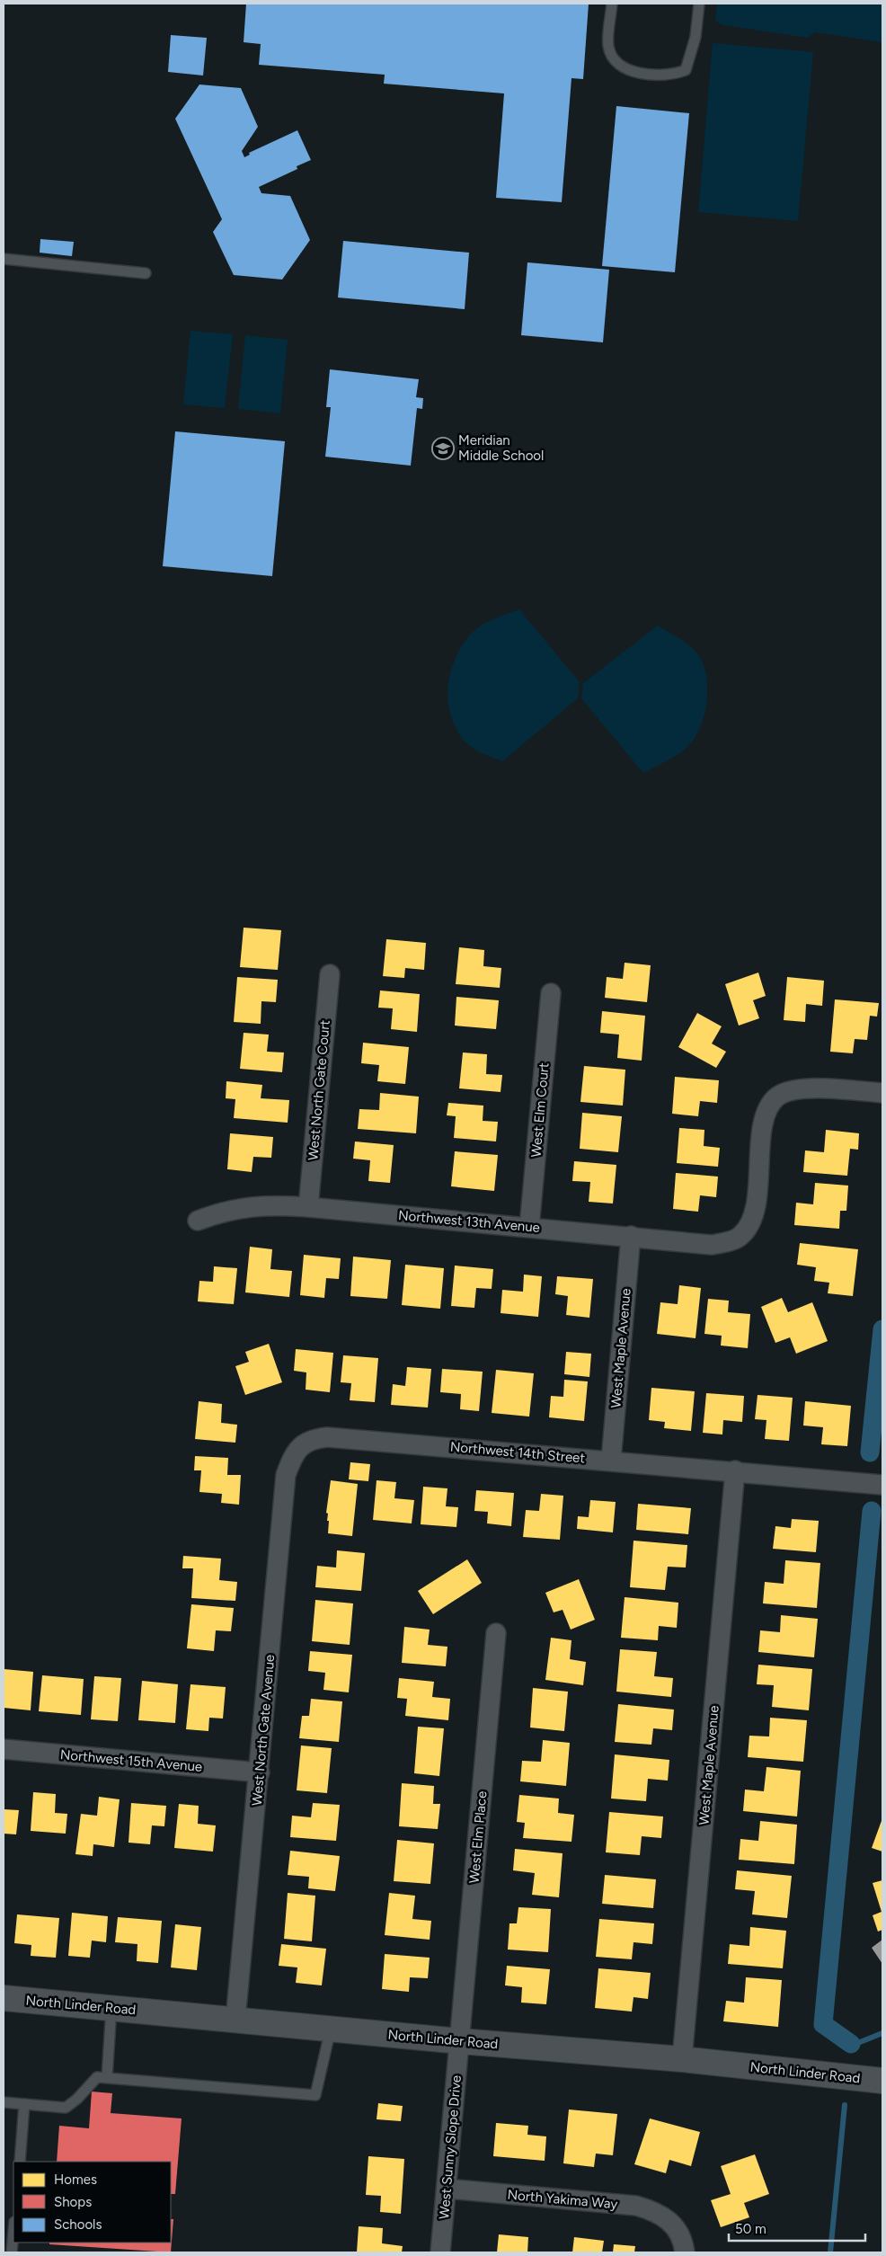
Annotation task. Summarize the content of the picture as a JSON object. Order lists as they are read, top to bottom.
{
  "streets": {
    "main road": ["North Linder Road"],
    "street": [
      "West North Gate Court",
      "West Elm Court",
      "Northwest 13th Avenue",
      "West Maple Avenue",
      "Northwest 14th Street",
      "West North Gate Avenue",
      "Northwest 15th Avenue",
      "West Elm Place",
      "West Sunny Slope Drive",
      "North Yakima Way"
    ]
  },
  "crossings": [
    ["West North Gate Court", "Northwest 13th Avenue"],
    ["West Elm Court", "Northwest 13th Avenue"],
    ["Northwest 13th Avenue", "West Maple Avenue"],
    ["West Maple Avenue", "Northwest 14th Street"],
    ["West Maple Avenue", "North Linder Road"],
    ["Northwest 14th Street", "West North Gate Avenue"],
    ["West North Gate Avenue", "Northwest 15th Avenue"],
    ["West North Gate Avenue", "North Linder Road"],
    ["West Elm Place", "North Linder Road"],
    ["West Elm Place", "West Sunny Slope Drive"],
    ["North Linder Road", "West Sunny Slope Drive"],
    ["West Sunny Slope Drive", "North Yakima Way"]
  ],
  "places": {
    "school or university": ["Meridian Middle School"]
  },
  "legend": ["Homes", "Shops", "Schools"],
  "scale_bar": "50 m"
}
